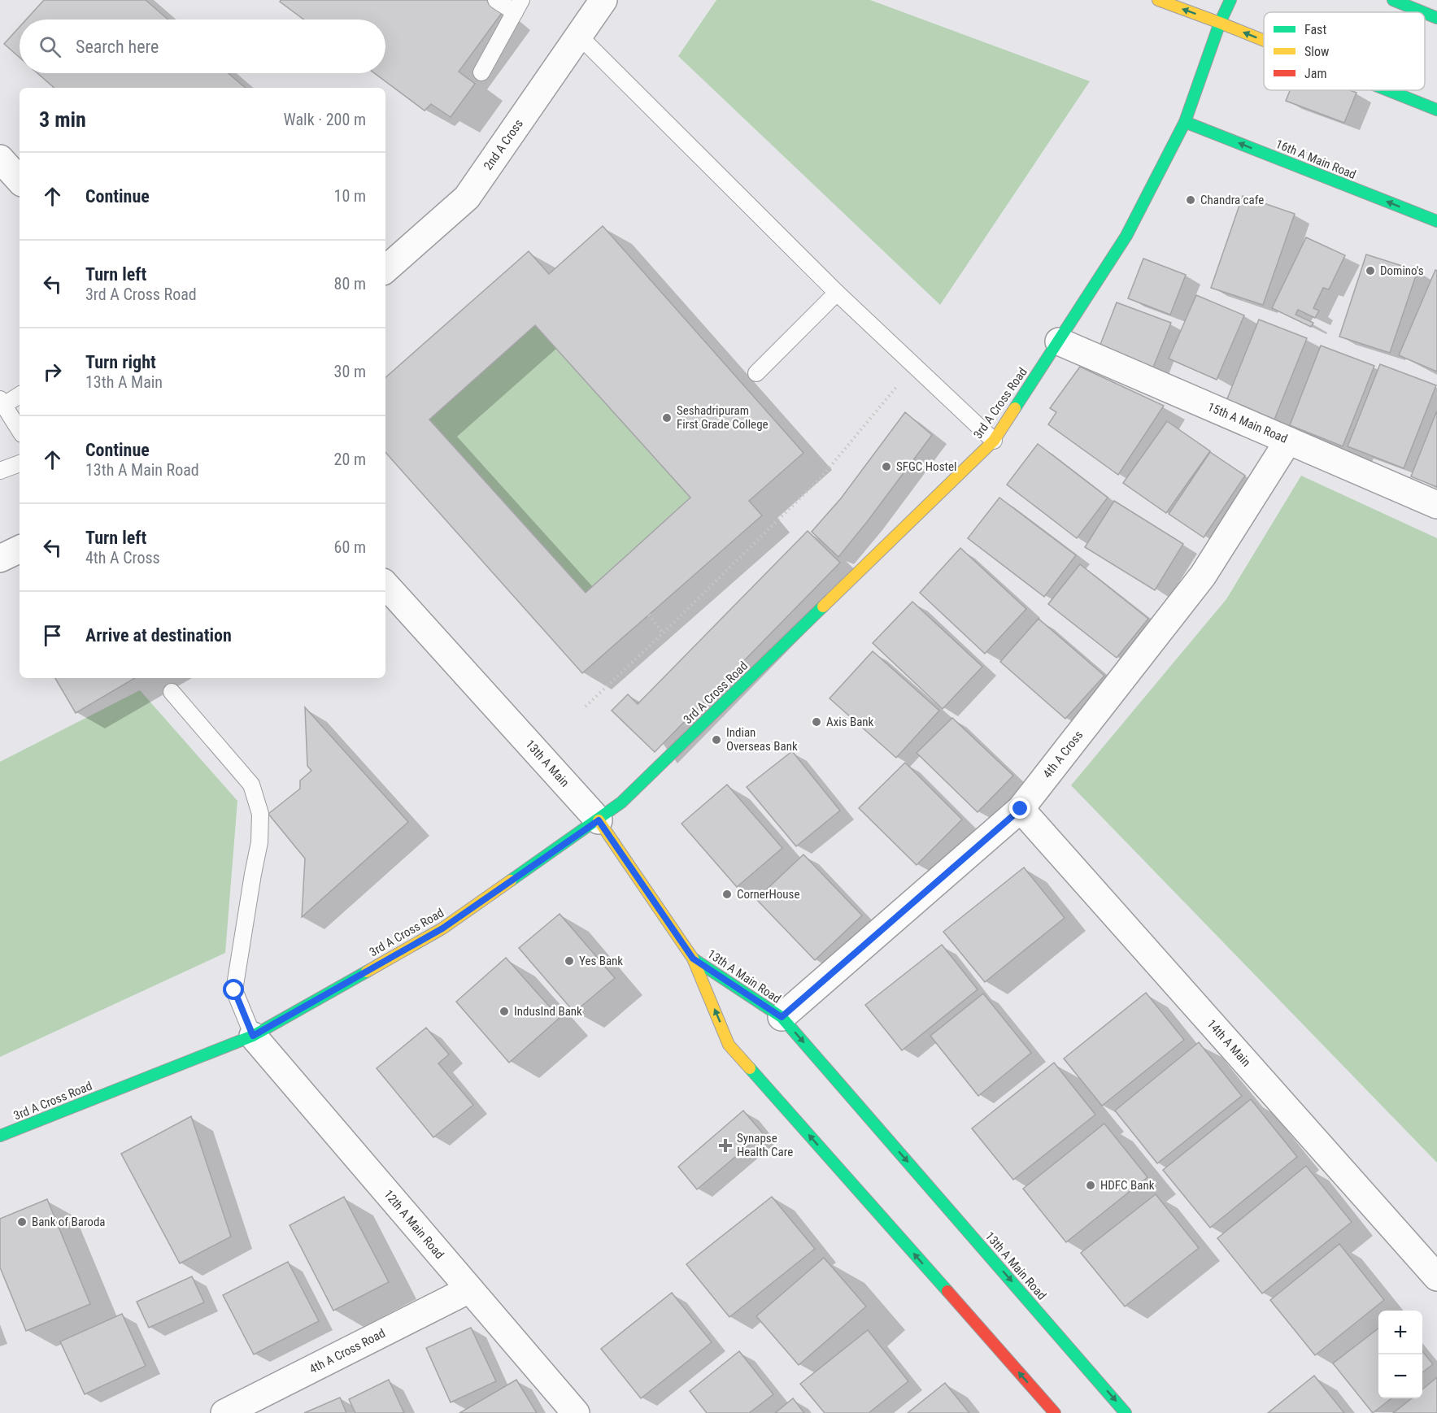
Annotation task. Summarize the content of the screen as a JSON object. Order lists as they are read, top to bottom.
{
  "streets": {
    "main road": [
      "16th A Main Road",
      "3rd A Cross Road",
      "13th A Main",
      "13th A Main Road"
    ],
    "street": [
      "2nd A Cross",
      "15th A Main Road",
      "4th A Cross",
      "14th A Main",
      "12th A Main Road",
      "4th A Cross Road"
    ]
  },
  "crossings": [
    ["16th A Main Road", "3rd A Cross Road"],
    ["3rd A Cross Road", "15th A Main Road"],
    ["3rd A Cross Road", "13th A Main"],
    ["3rd A Cross Road", "12th A Main Road"],
    ["15th A Main Road", "4th A Cross"],
    ["4th A Cross", "13th A Main Road"],
    ["4th A Cross", "14th A Main"],
    ["13th A Main", "13th A Main Road"],
    ["12th A Main Road", "4th A Cross Road"]
  ],
  "one_way": ["16th A Main Road"],
  "places": {
    "other": [
      "Chandra cafe",
      "Domino's",
      "Seshadripuram First Grade College",
      "SFGC Hostel",
      "Axis Bank",
      "Indian Overseas Bank",
      "CornerHouse",
      "Yes Bank",
      "IndusInd Bank",
      "HDFC Bank",
      "Bank of Baroda"
    ],
    "health": ["Synapse Health Care"]
  },
  "legend": ["Fast", "Slow", "Jam"],
  "page": {
    "search": "Search here",
    "heading": ["3 min", "Walk · 200 m"],
    "list": [
      ["Continue", "10 m"],
      ["Turn left", "3rd A Cross Road", "80 m"],
      ["Turn right", "13th A Main", "30 m"],
      ["Continue", "13th A Main Road", "20 m"],
      ["Turn left", "4th A Cross", "60 m"],
      "Arrive at destination"
    ],
    "map_buttons": ["+", "−"]
  }
}
